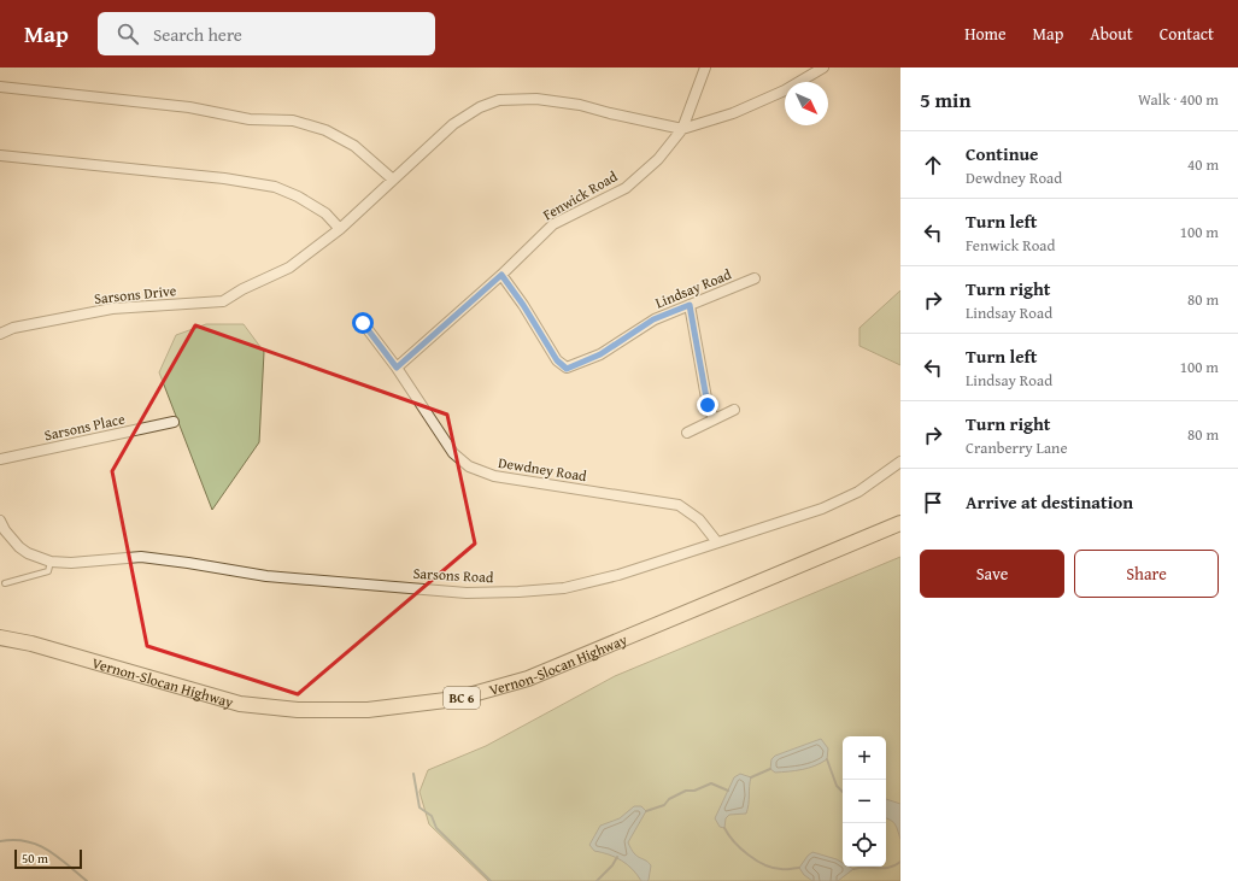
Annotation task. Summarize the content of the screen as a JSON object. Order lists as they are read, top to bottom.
{
  "streets": {
    "main road": ["Vernon-Slocan Highway", "BC 6"],
    "street": [
      "Fenwick Road",
      "Lindsay Road",
      "Sarsons Drive",
      "Sarsons Place",
      "Dewdney Road",
      "Sarsons Road"
    ]
  },
  "crossings": [
    ["Fenwick Road", "Lindsay Road"],
    ["Fenwick Road", "Sarsons Drive"],
    ["Fenwick Road", "Dewdney Road"],
    ["Dewdney Road", "Sarsons Road"]
  ],
  "scale_bar": "50 m",
  "north": "bottom right",
  "page": {
    "header": "Map",
    "search": "Search here",
    "nav": [
      "Home",
      "Map",
      "About",
      "Contact"
    ],
    "heading": ["5 min", "Walk · 400 m"],
    "list": [
      ["Continue", "Dewdney Road", "40 m"],
      ["Turn left", "Fenwick Road", "100 m"],
      ["Turn right", "Lindsay Road", "80 m"],
      ["Turn left", "Lindsay Road", "100 m"],
      ["Turn right", "Cranberry Lane", "80 m"],
      "Arrive at destination"
    ],
    "buttons": ["Save", "Share"],
    "map_buttons": ["+", "−"],
    "scale": "50 m"
  }
}
